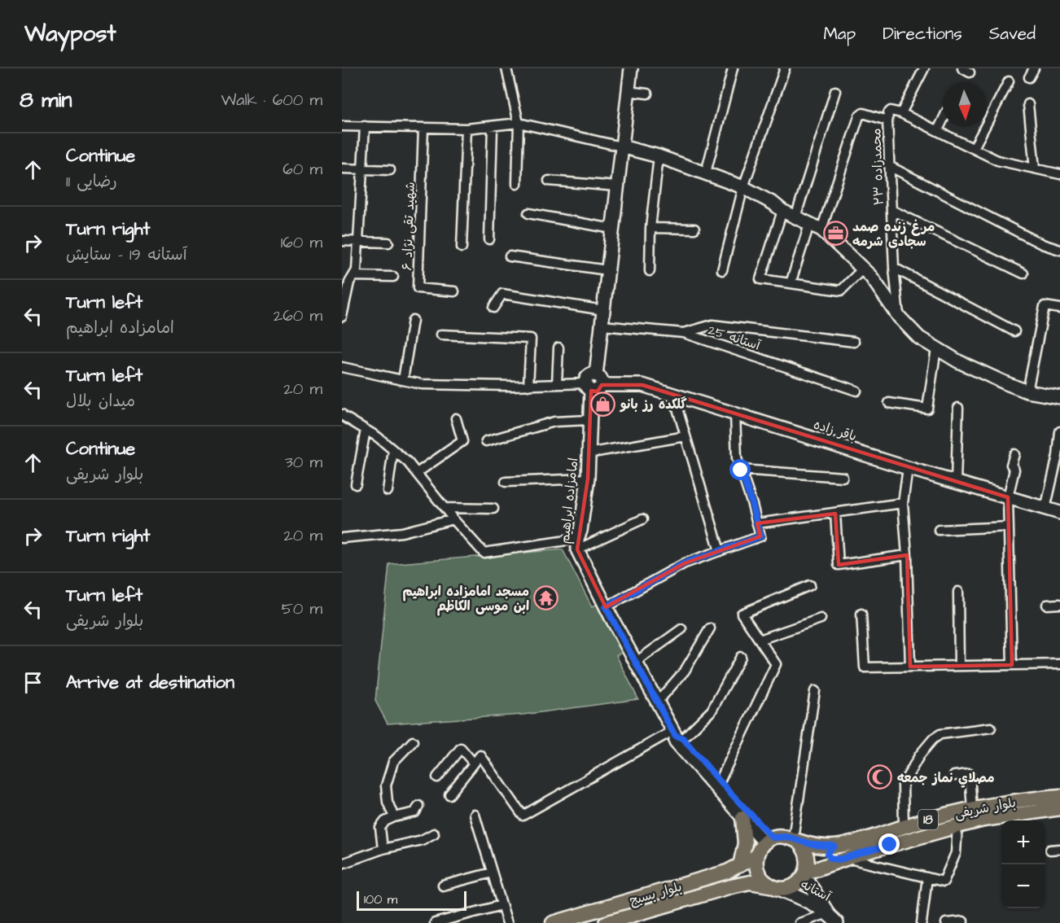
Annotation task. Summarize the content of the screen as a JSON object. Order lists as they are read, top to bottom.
{
  "streets": {
    "main road": ["بلوار شریفی", "18", "بلوار بسیج"],
    "street": [
      "محمدزاده ۲۳",
      "شهید تقی نژاد ۶",
      "آستانه 25",
      "باقر زاده",
      "امامزاده ابراهیم",
      "آستانه"
    ]
  },
  "crossings": [
    ["آستانه 25", "امامزاده ابراهیم"],
    ["باقر زاده", "امامزاده ابراهیم"],
    ["امامزاده ابراهیم", "بلوار شریفی"],
    ["امامزاده ابراهیم", "18"],
    ["امامزاده ابراهیم", "آستانه"],
    ["امامزاده ابراهیم", "بلوار بسیج"],
    ["بلوار شریفی", "18"],
    ["بلوار شریفی", "آستانه"],
    ["بلوار شریفی", "بلوار بسیج"],
    ["18", "آستانه"],
    ["18", "بلوار بسیج"],
    ["آستانه", "بلوار بسیج"]
  ],
  "places": {
    "office": ["مرغ زنده صمد سجادی شرمه"],
    "shop": ["گلکده رز بانو"],
    "temple": ["مسجد امامزاده ابراهیم ابن موسی الکاظم"],
    "mosque": ["مصلاي نماز جمعه"]
  },
  "scale_bar": "100 m",
  "north": "bottom",
  "page": {
    "header": "Waypost",
    "nav": ["Map", "Directions", "Saved"],
    "heading": ["8 min", "Walk · 600 m"],
    "list": [
      ["Continue", "رضایی 11", "60 m"],
      ["Turn right", "آستانه 19 - ستایش", "160 m"],
      ["Turn left", "امامزاده ابراهیم", "260 m"],
      ["Turn left", "میدان بلال", "20 m"],
      ["Continue", "بلوار شریفی", "30 m"],
      ["Turn right", "20 m"],
      ["Turn left", "بلوار شریفی", "50 m"],
      "Arrive at destination"
    ],
    "map_buttons": ["+", "−"],
    "scale": "100 m"
  }
}
